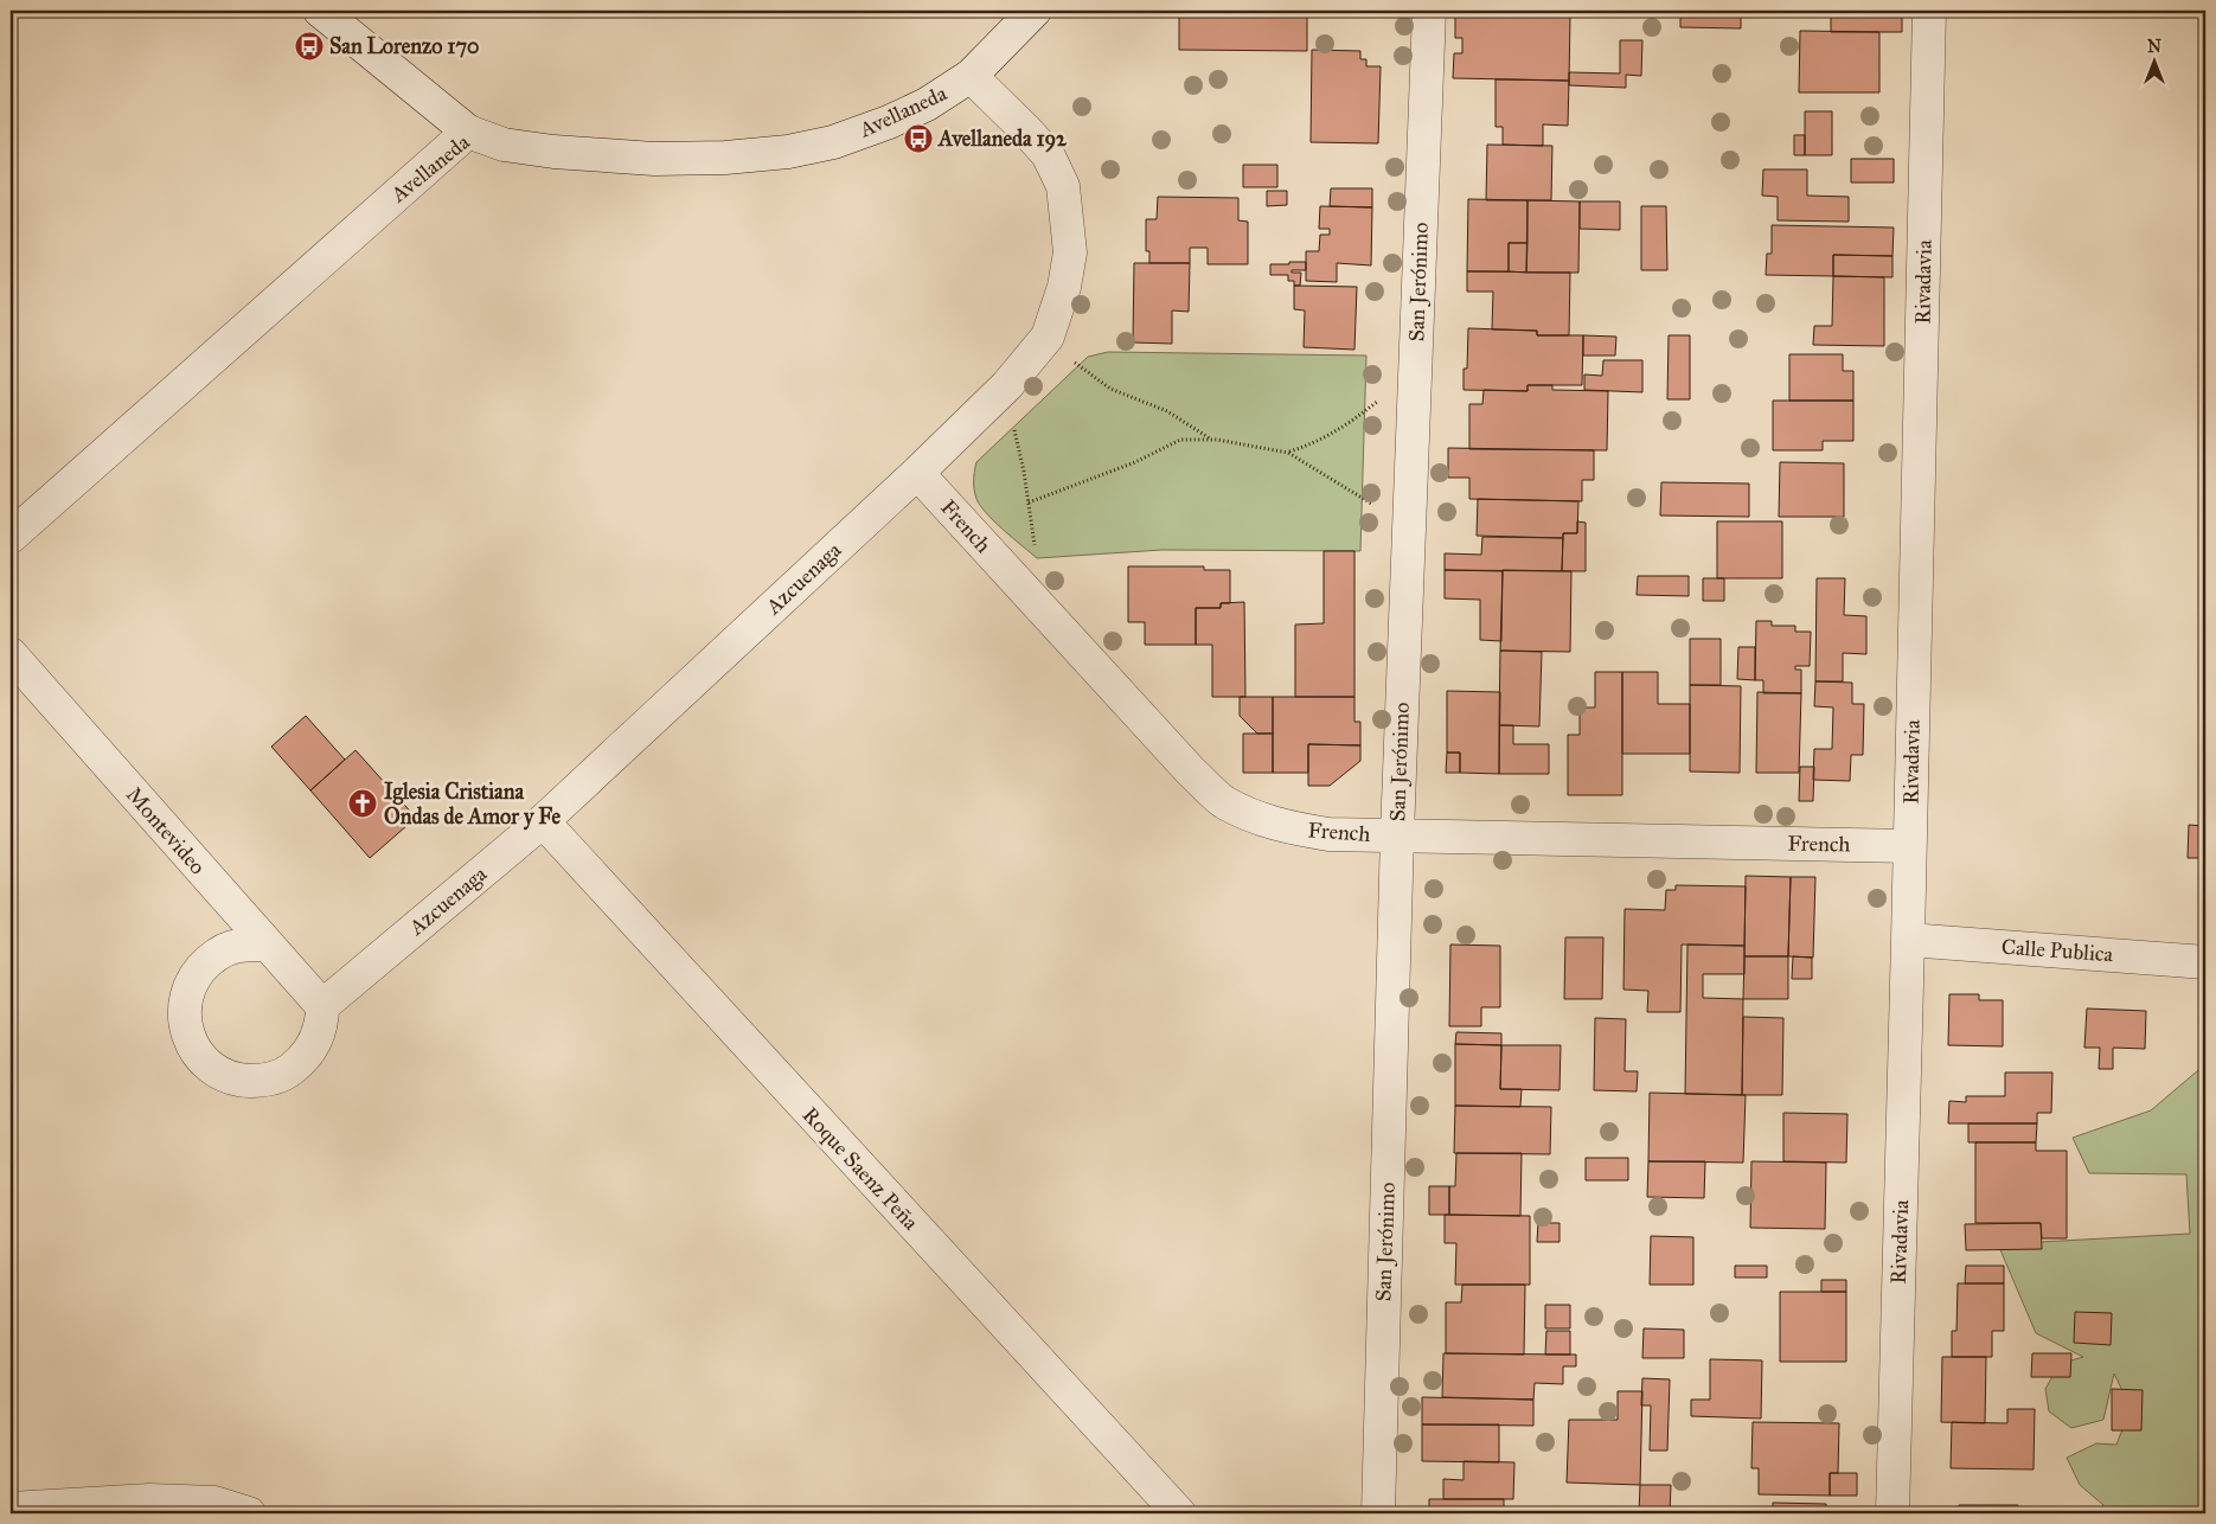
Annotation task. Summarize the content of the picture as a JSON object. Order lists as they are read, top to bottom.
{
  "streets": {
    "street": [
      "Avellaneda",
      "San Jerónimo",
      "Rivadavia",
      "French",
      "Azcuenaga",
      "Montevideo",
      "Calle Publica",
      "Roque Saenz Peña"
    ]
  },
  "crossings": [
    ["Avellaneda", "Azcuenaga"],
    ["San Jerónimo", "French"],
    ["Rivadavia", "French"],
    ["Rivadavia", "Calle Publica"],
    ["French", "Azcuenaga"],
    ["Azcuenaga", "Montevideo"],
    ["Azcuenaga", "Roque Saenz Peña"]
  ],
  "places": {
    "bus stop": ["San Lorenzo 170", "Avellaneda 192"],
    "church": ["Iglesia Cristiana Ondas de Amor y Fe"]
  },
  "north": "top"
}
